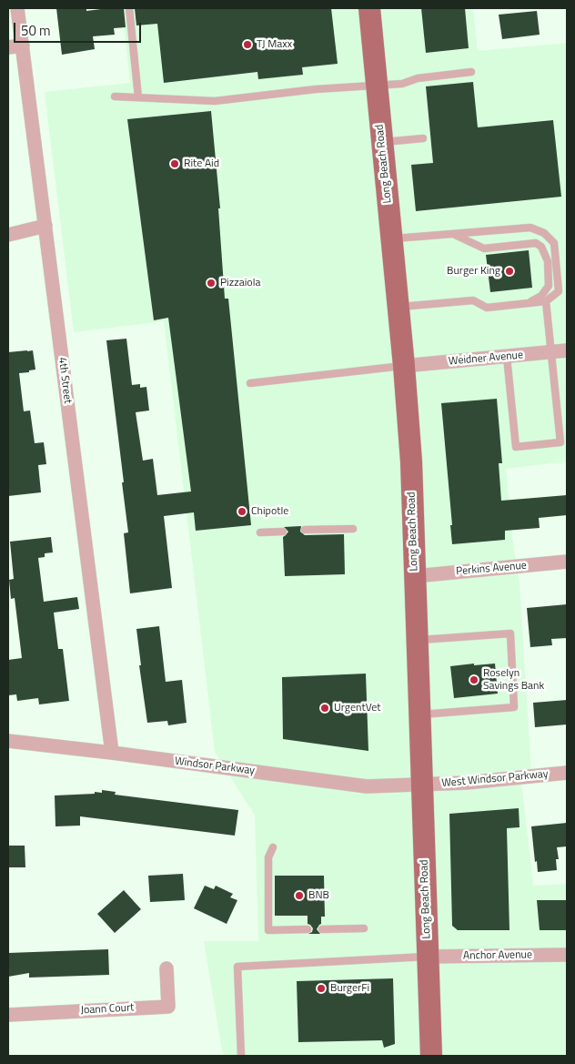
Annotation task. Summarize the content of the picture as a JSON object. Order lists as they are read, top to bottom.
{
  "streets": {
    "main road": ["Long Beach Road"],
    "street": [
      "Weidner Avenue",
      "4th Street",
      "Perkins Avenue",
      "Windsor Parkway",
      "West Windsor Parkway",
      "Anchor Avenue",
      "Joann Court"
    ]
  },
  "crossings": [
    ["Long Beach Road", "Weidner Avenue"],
    ["Long Beach Road", "Perkins Avenue"],
    ["Long Beach Road", "Windsor Parkway"],
    ["Long Beach Road", "West Windsor Parkway"],
    ["Long Beach Road", "Anchor Avenue"],
    ["4th Street", "Windsor Parkway"],
    ["Windsor Parkway", "West Windsor Parkway"]
  ],
  "places": [
    "TJ Maxx",
    "Rite Aid",
    "Burger King",
    "Pizzaiola",
    "Chipotle",
    "Roselyn Savings Bank",
    "UrgentVet",
    "BNB",
    "BurgerFi"
  ],
  "scale_bar": "50 m"
}
